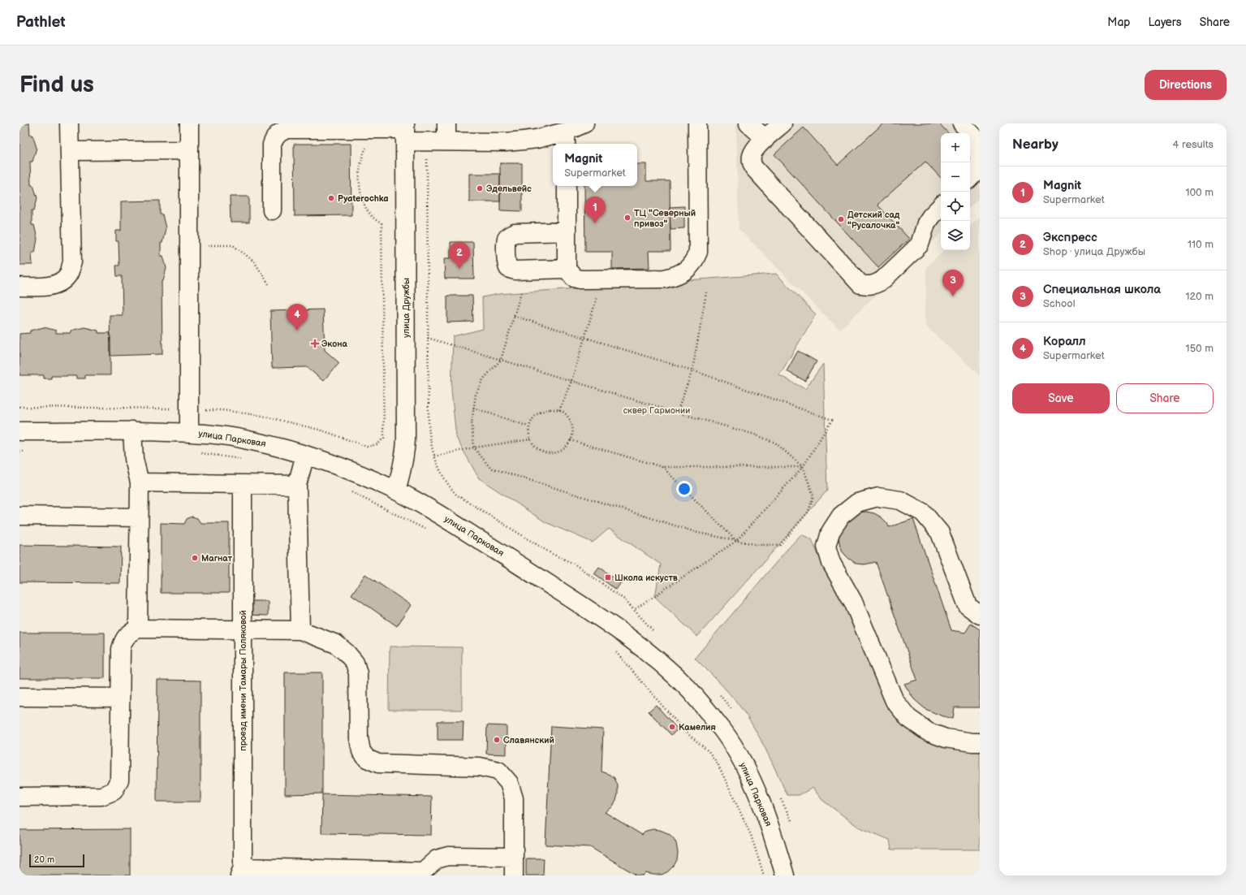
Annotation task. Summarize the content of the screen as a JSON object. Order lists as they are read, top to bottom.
{
  "streets": {
    "street": ["улица Дружбы", "улица Парковая", "проезд имени Тамары Поляковой"]
  },
  "crossings": [
    ["улица Дружбы", "улица Парковая"]
  ],
  "parks": ["сквер Гармонии"],
  "places": {
    "other": [
      "Эдельвейс",
      "Pyaterochka",
      "ТЦ \"Северный привоз\"",
      "Детский сад \"Русалочка\"",
      "Магнат",
      "Камелия",
      "Славянский"
    ],
    "health": ["Экона"],
    "transit": ["Школа искуств"]
  },
  "scale_bar": "20 m",
  "page": {
    "header": "Pathlet",
    "nav": ["Map", "Layers", "Share"],
    "buttons": [
      "Directions",
      ["Save", "Share"]
    ],
    "title": "Find us",
    "heading": ["Nearby", "4 results"],
    "map_buttons": ["+", "−"],
    "popup": ["Magnit", "Supermarket"],
    "list": [
      {
        "mark": "1",
        "name": "Magnit",
        "note": "Supermarket",
        "value": "100 m"
      },
      {
        "mark": "2",
        "name": "Экспресс",
        "note": "Shop · улица Дружбы",
        "value": "110 m"
      },
      {
        "mark": "3",
        "name": "Специальная школа",
        "note": "School",
        "value": "120 m"
      },
      {
        "mark": "4",
        "name": "Коралл",
        "note": "Supermarket",
        "value": "150 m"
      }
    ],
    "pins": [
      "1",
      "2",
      "3",
      "4"
    ],
    "scale": "20 m"
  }
}
